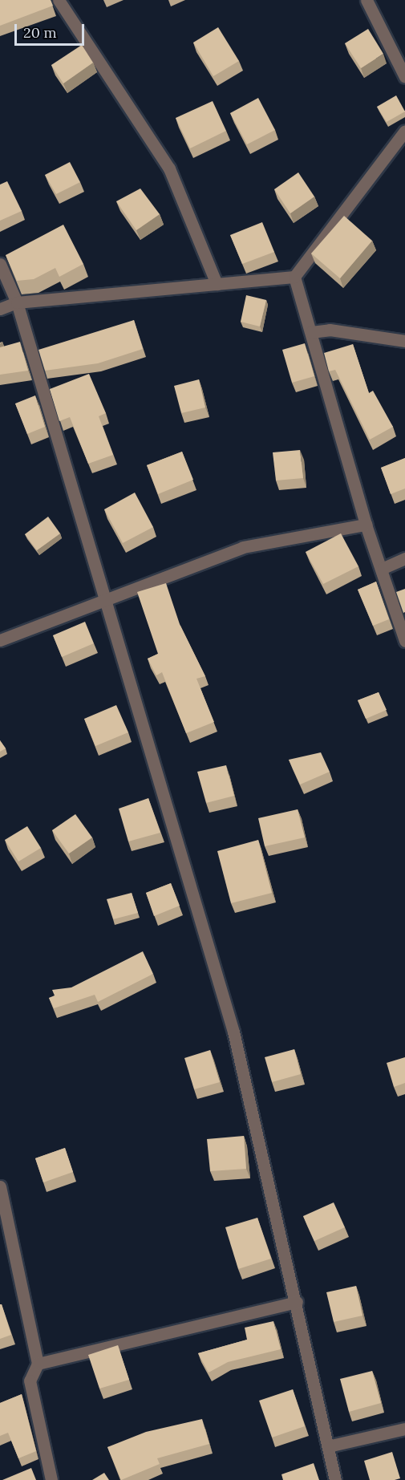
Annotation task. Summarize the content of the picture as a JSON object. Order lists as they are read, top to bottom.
{
  "scale_bar": "20 m"
}
